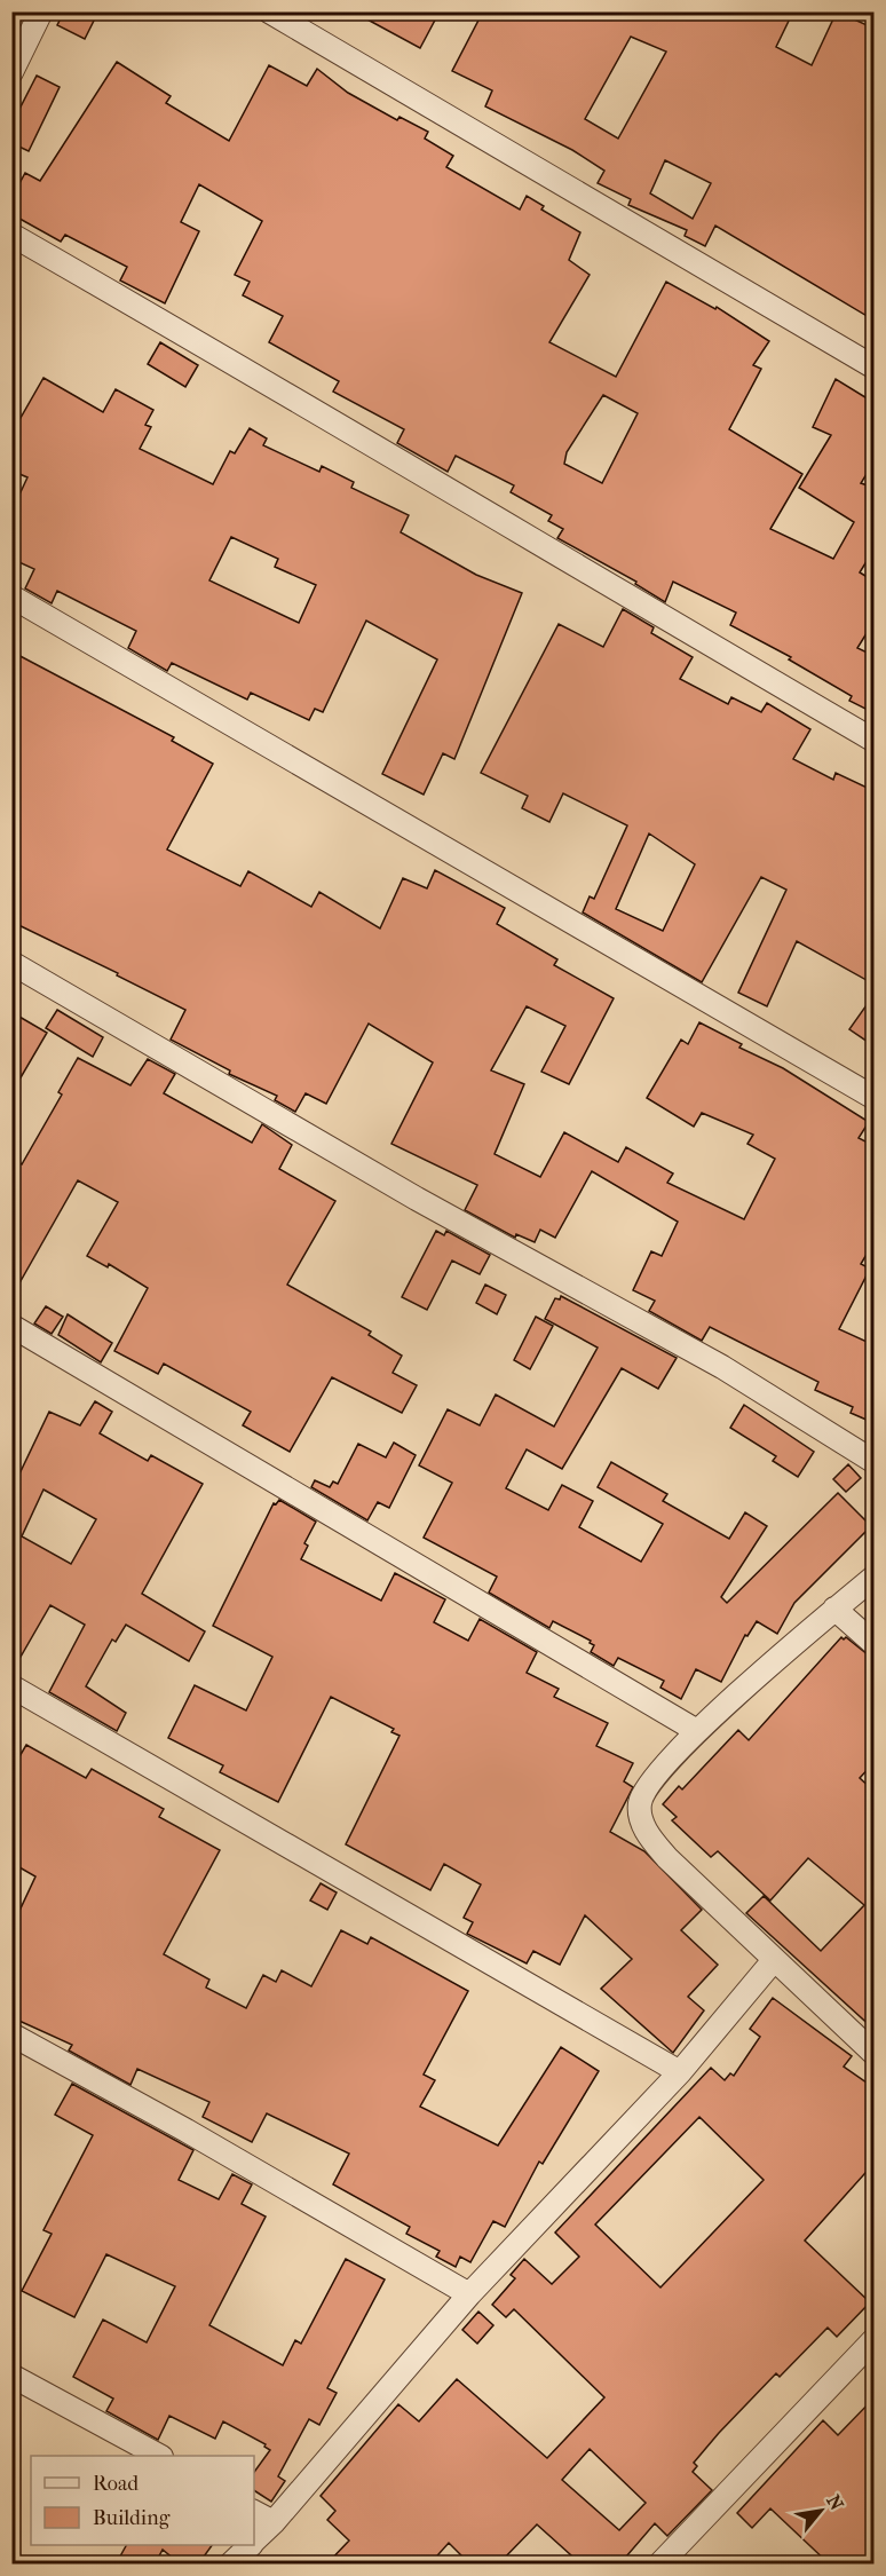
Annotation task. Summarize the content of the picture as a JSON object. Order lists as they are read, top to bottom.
{
  "legend": ["Road", "Building"],
  "north": "top right"
}
